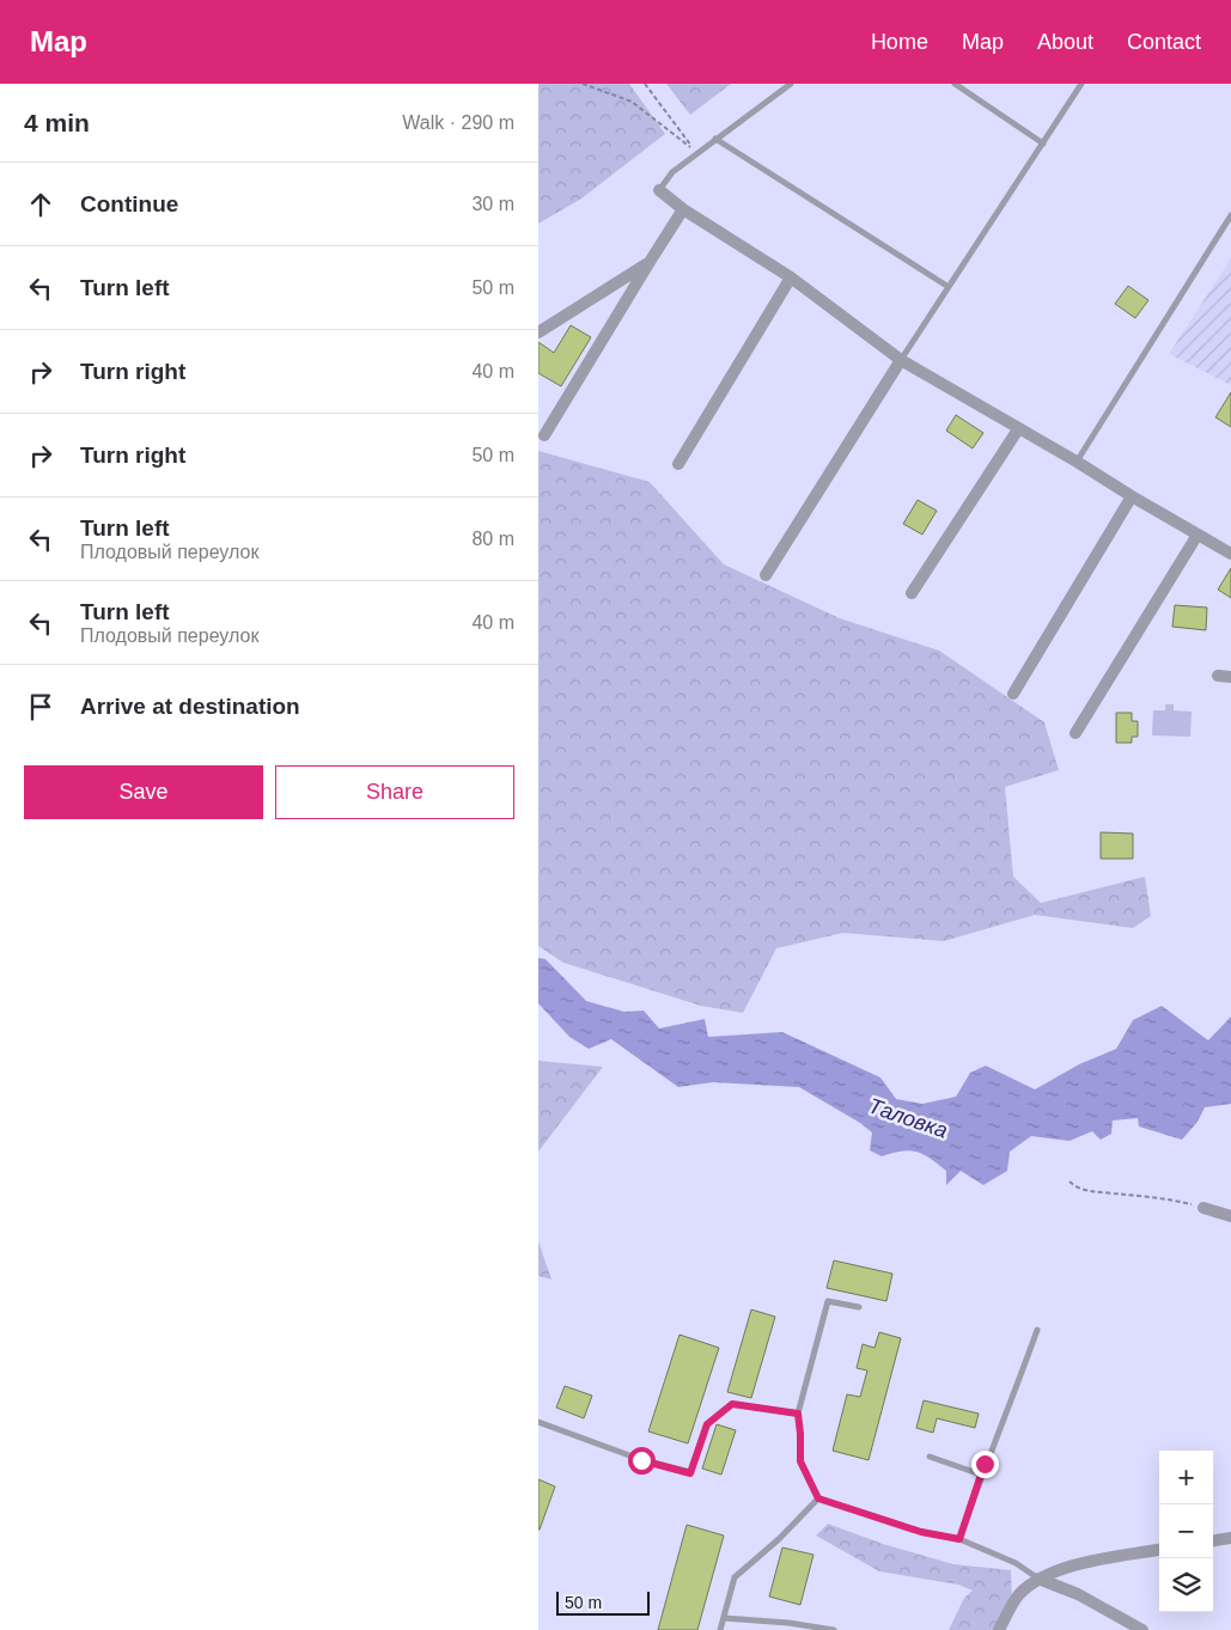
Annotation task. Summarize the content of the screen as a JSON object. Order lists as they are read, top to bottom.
{
  "water": ["Таловка"],
  "scale_bar": "50 m",
  "page": {
    "header": "Map",
    "nav": [
      "Home",
      "Map",
      "About",
      "Contact"
    ],
    "heading": ["4 min", "Walk · 290 m"],
    "list": [
      ["Continue", "30 m"],
      ["Turn left", "50 m"],
      ["Turn right", "40 m"],
      ["Turn right", "50 m"],
      ["Turn left", "Плодовый переулок", "80 m"],
      ["Turn left", "Плодовый переулок", "40 m"],
      "Arrive at destination"
    ],
    "buttons": ["Save", "Share"],
    "map_buttons": ["+", "−"],
    "scale": "50 m"
  }
}
